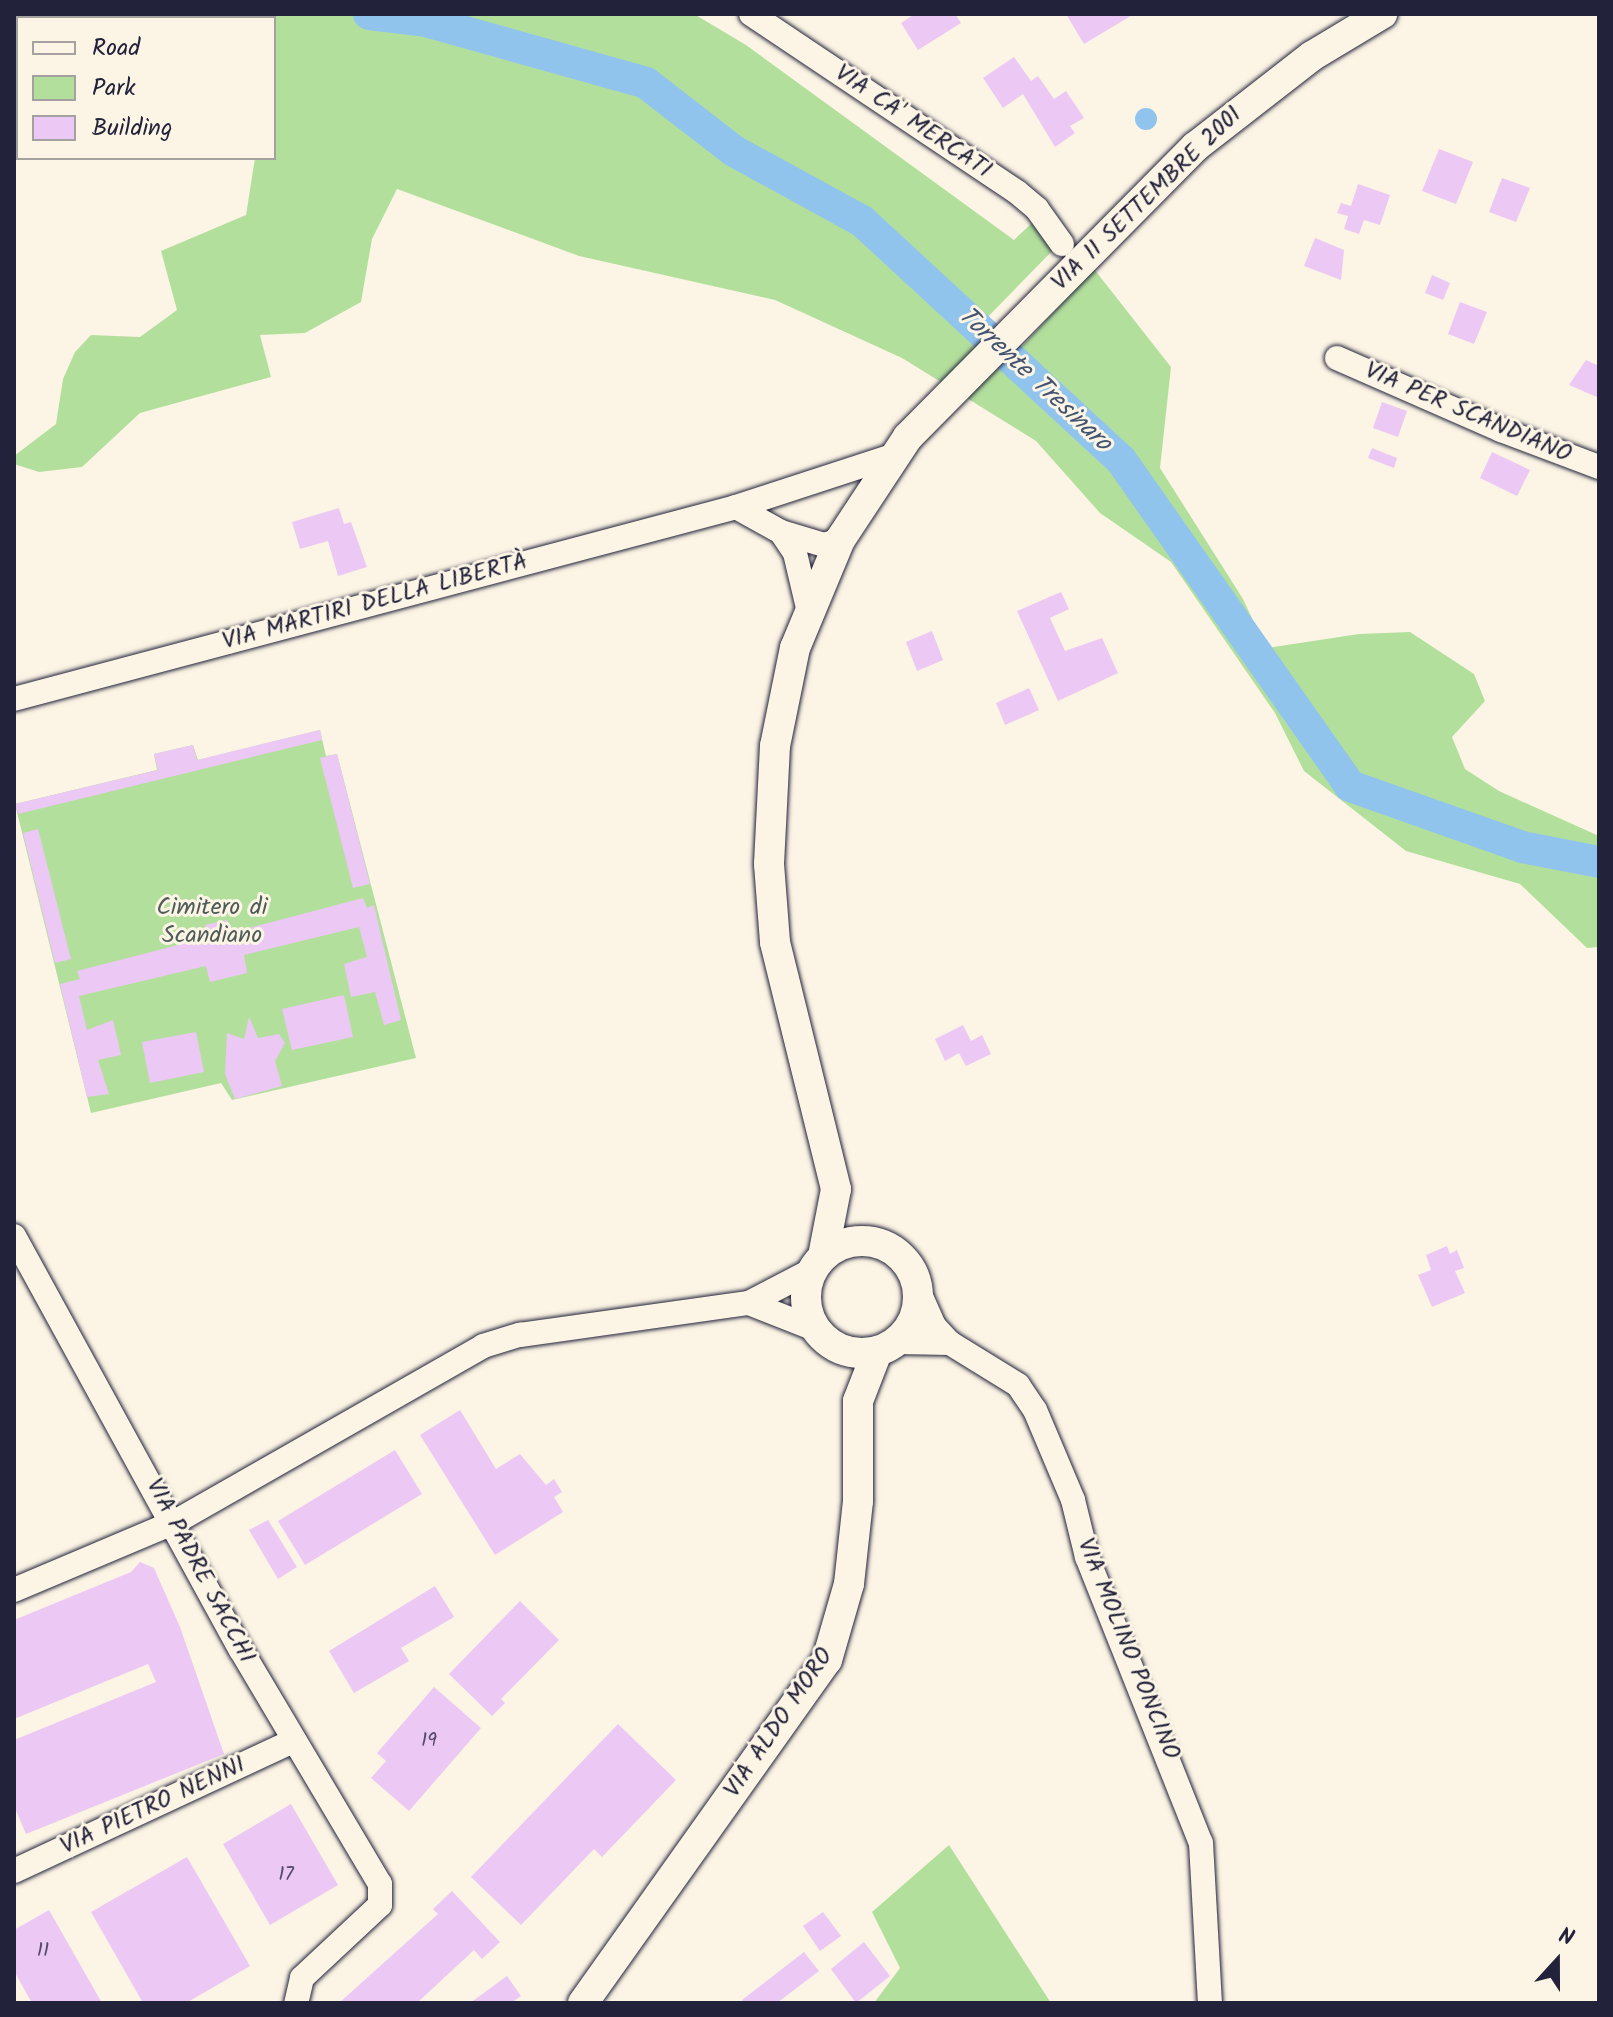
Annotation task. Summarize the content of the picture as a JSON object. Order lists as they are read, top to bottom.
{
  "streets": {
    "main road": ["VIA 11 SETTEMBRE 2001", "VIA ALDO MORO"],
    "street": [
      "VIA CA' MERCATI",
      "VIA PER SCANDIANO",
      "VIA MARTIRI DELLA LIBERTÀ",
      "VIA PADRE SACCHI",
      "VIA MOLINO PONCINO",
      "VIA PIETRO NENNI"
    ]
  },
  "crossings": [
    ["VIA CA' MERCATI", "VIA 11 SETTEMBRE 2001"],
    ["VIA 11 SETTEMBRE 2001", "VIA MARTIRI DELLA LIBERTÀ"],
    ["VIA PADRE SACCHI", "VIA PIETRO NENNI"],
    ["VIA MOLINO PONCINO", "VIA ALDO MORO"]
  ],
  "water": ["Torrente Tresinaro"],
  "parks": ["Cimitero di Scandiano"],
  "house_numbers": ["19", "17", "11"],
  "legend": ["Road", "Park", "Building"],
  "north": "top"
}
